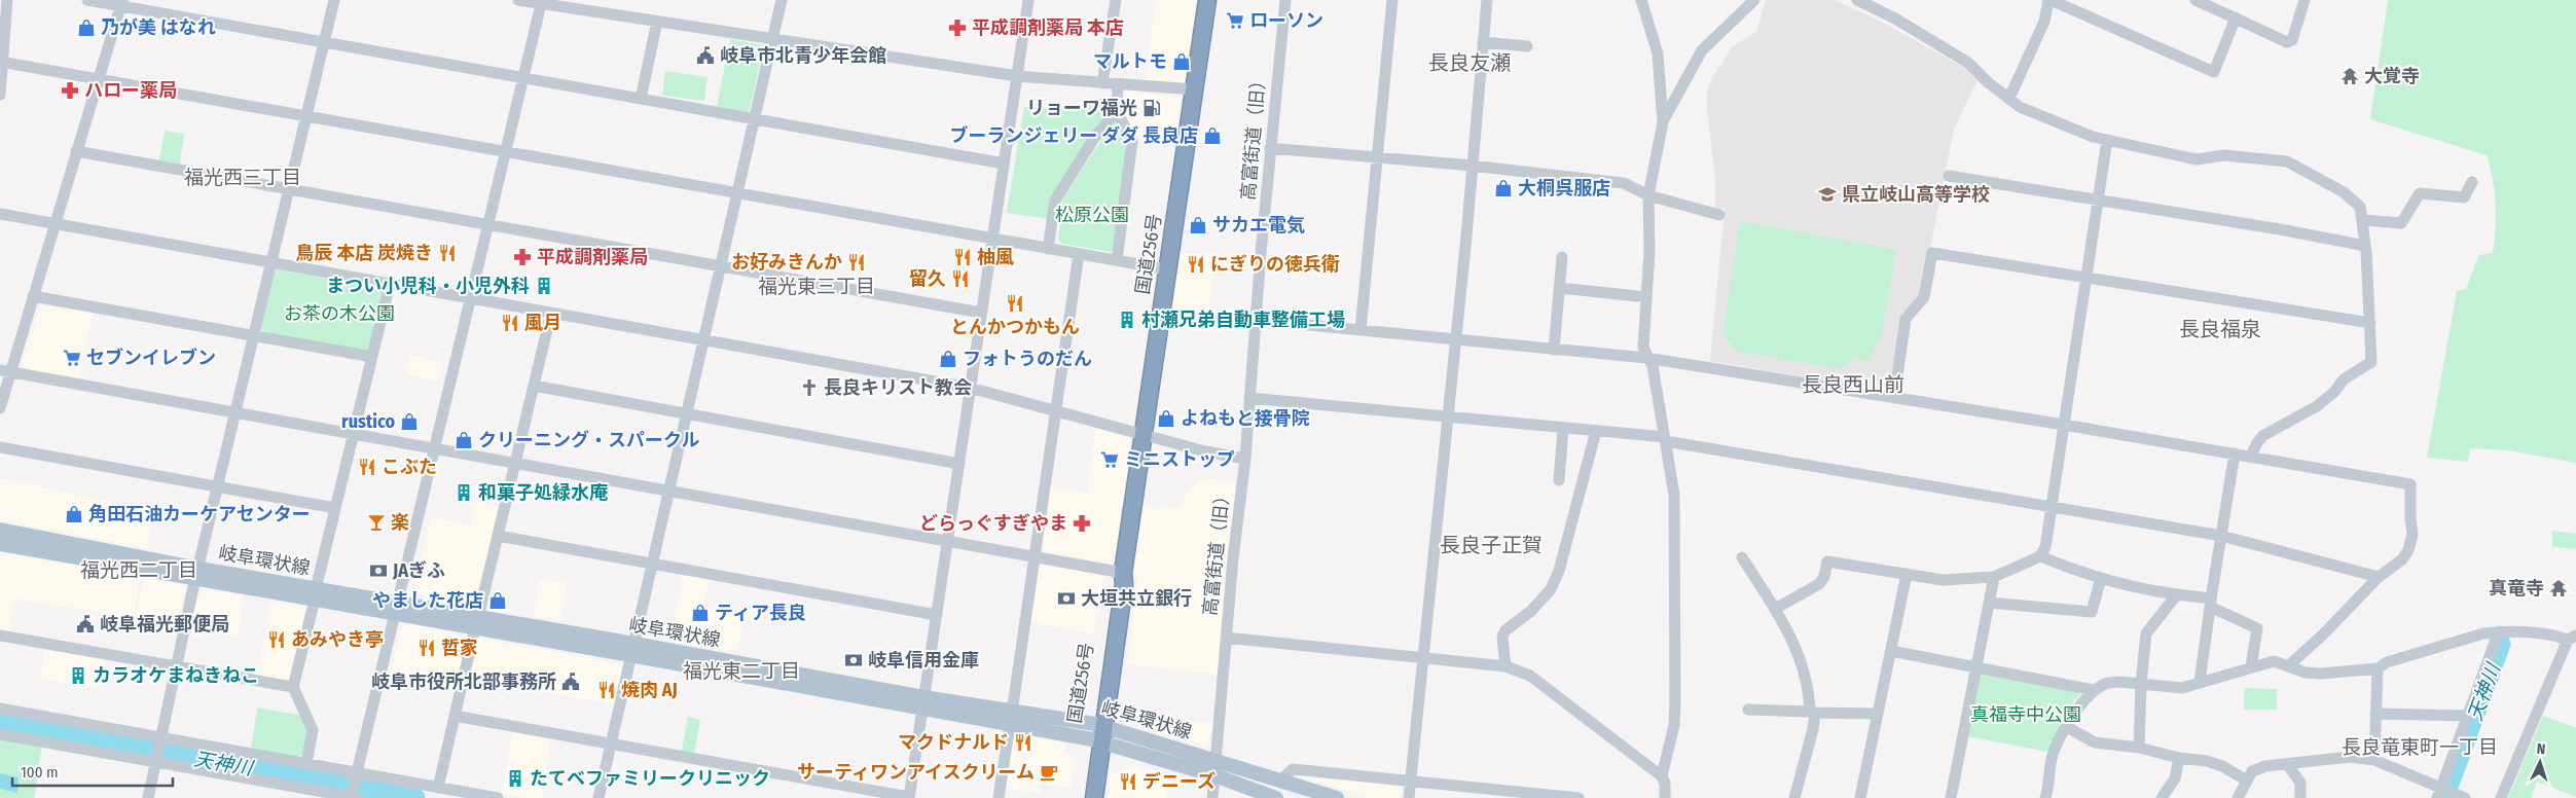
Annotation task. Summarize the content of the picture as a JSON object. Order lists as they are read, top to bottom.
{
  "streets": {
    "highway": ["国道256号"],
    "main road": ["岐阜環状線"],
    "street": ["高富街道（旧）"]
  },
  "crossings": [
    ["高富街道（旧）", "岐阜環状線"],
    ["国道256号", "岐阜環状線"]
  ],
  "districts": [
    "長良友瀬",
    "福光西三丁目",
    "福光東三丁目",
    "長良福泉",
    "長良西山前",
    "長良子正賀",
    "福光西二丁目",
    "福光東二丁目",
    "長良竜東町一丁目"
  ],
  "water": ["天神川"],
  "parks": ["松原公園", "お茶の木公園", "真福寺中公園"],
  "places": {
    "supermarket": ["ローソン", "セブンイレブン", "ミニストップ"],
    "shop": [
      "乃が美 はなれ",
      "マルトモ",
      "ブーランジェリー ダダ 長良店",
      "大桐呉服店",
      "サカエ電気",
      "フォトうのだん",
      "よねもと接骨院",
      "rustico",
      "クリーニング・スパークル",
      "角田石油カーケアセンター",
      "やました花店",
      "ティア長良"
    ],
    "pharmacy": [
      "平成調剤薬局 本店",
      "ハロー薬局",
      "平成調剤薬局",
      "どらっぐすぎやま"
    ],
    "public building": ["岐阜市北青少年会館", "岐阜福光郵便局", "岐阜市役所北部事務所"],
    "temple": ["大覚寺", "真竜寺"],
    "fuel station": ["リョーワ福光"],
    "school or university": ["県立岐山高等学校"],
    "restaurant": [
      "鳥辰 本店 炭焼き",
      "柚風",
      "お好みきんか",
      "にぎりの徳兵衛",
      "留久",
      "とんかつかもん",
      "風月",
      "こぶた",
      "あみやき亭",
      "哲家",
      "焼肉 AJ",
      "マクドナルド",
      "デニーズ"
    ],
    "building": [
      "まつい小児科・小児外科",
      "村瀬兄弟自動車整備工場",
      "和菓子処緑水庵",
      "カラオケまねきねこ",
      "たてべファミリークリニック"
    ],
    "church": ["長良キリスト教会"],
    "bar": ["楽"],
    "bank": ["JAぎふ", "大垣共立銀行", "岐阜信用金庫"],
    "cafe": ["サーティワンアイスクリーム"]
  },
  "scale_bar": "100 m",
  "north": "top"
}
